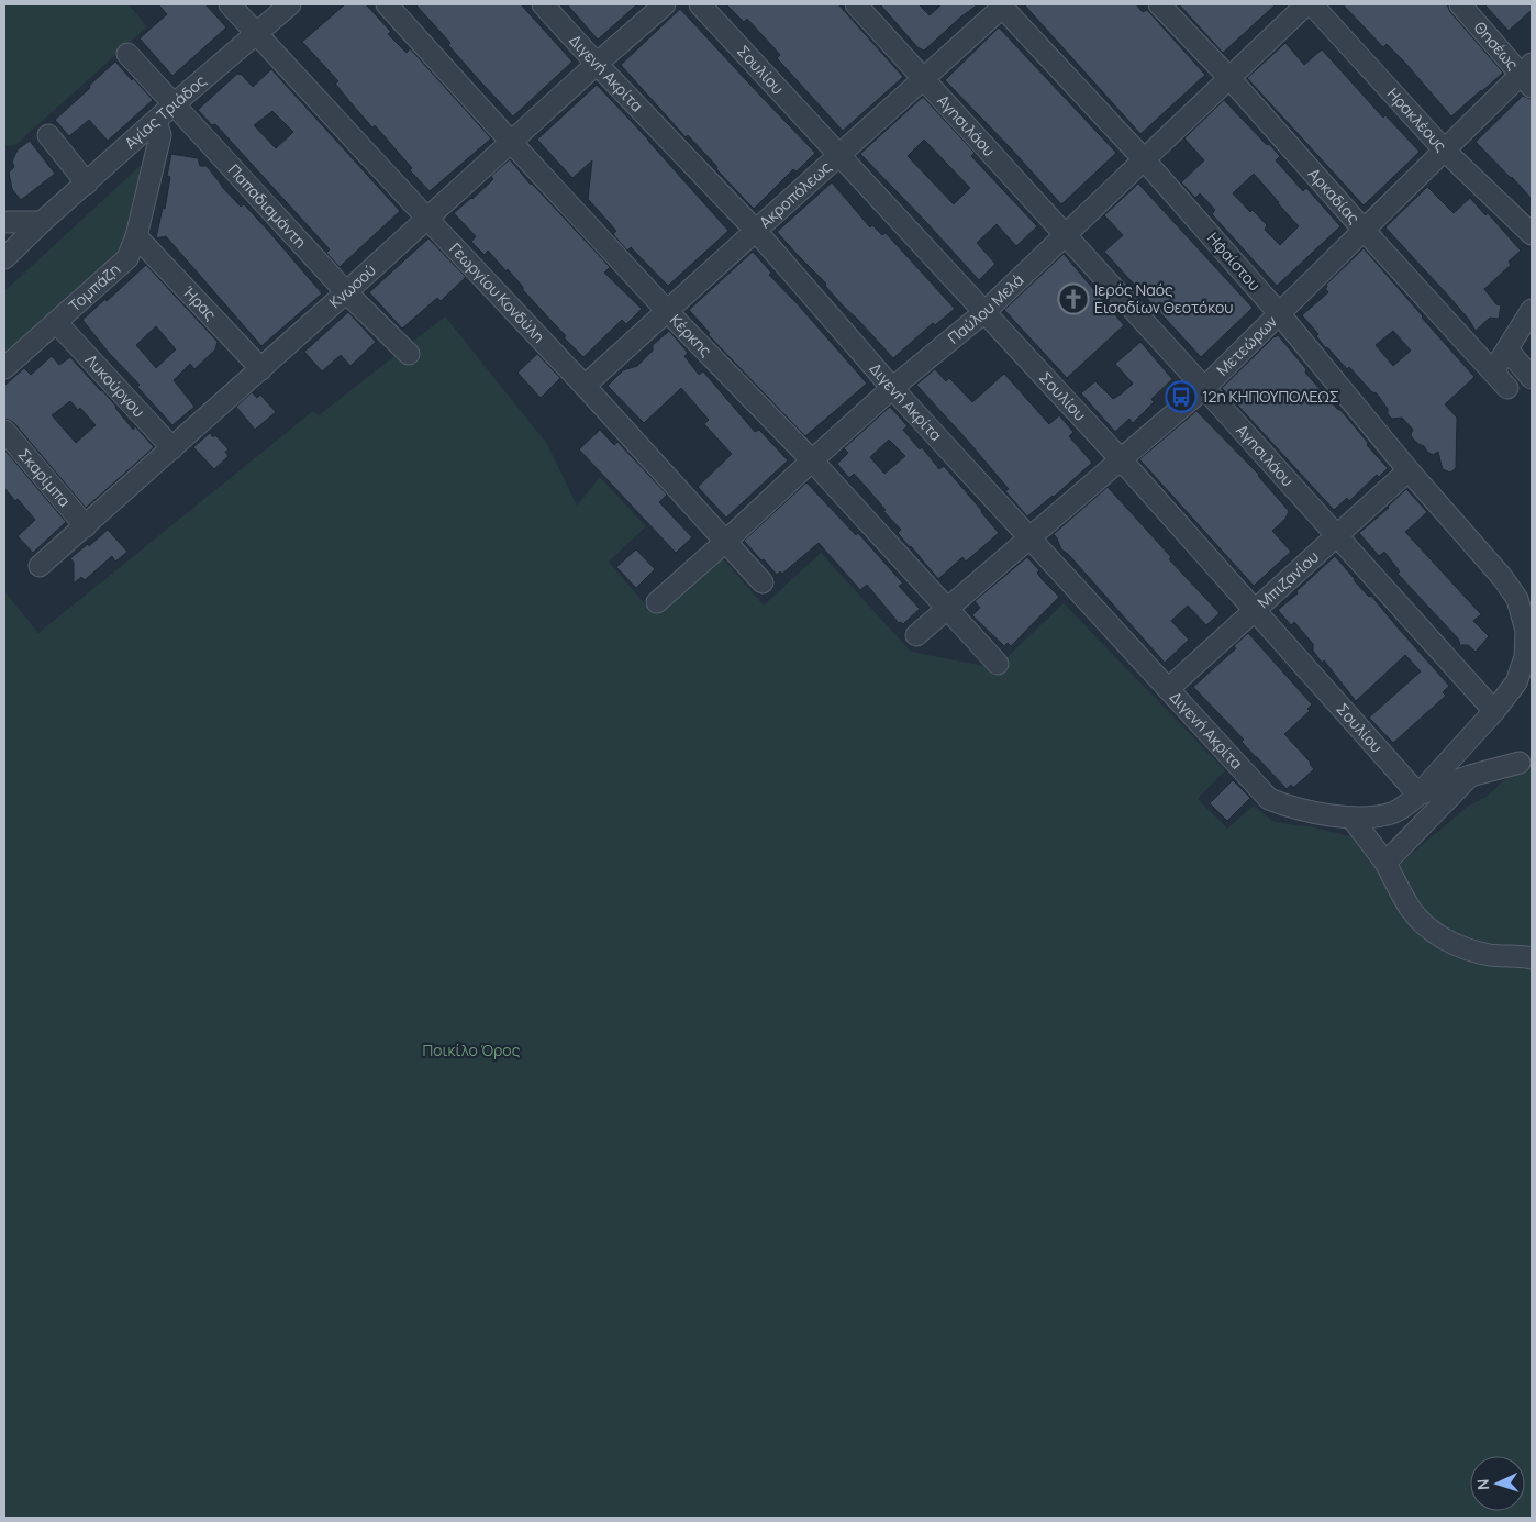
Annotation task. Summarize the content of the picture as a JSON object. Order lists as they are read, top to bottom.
{
  "streets": {
    "street": [
      "Θησέως",
      "Σουλίου",
      "Διγενή Ακρίτα",
      "Αγίας Τριάδος",
      "Ηρακλέους",
      "Αγησιλάου",
      "Ακροπόλεως",
      "Αρκαδίας",
      "Παπαδιαμάντη",
      "Ηφαίστου",
      "Κνωσού",
      "Τομπάζη",
      "Γεωργίου Κονδύλη",
      "Ήρας",
      "Παύλου Μελά",
      "Κέρκης",
      "Μετεώρων",
      "Λυκούργου",
      "Σκαρίμπα",
      "Μπιζανίου"
    ]
  },
  "crossings": [
    ["Θησέως", "Μετεώρων"],
    ["Σουλίου", "Ακροπόλεως"],
    ["Σουλίου", "Ηφαίστου"],
    ["Σουλίου", "Παύλου Μελά"],
    ["Σουλίου", "Μετεώρων"],
    ["Σουλίου", "Μπιζανίου"],
    ["Διγενή Ακρίτα", "Ακροπόλεως"],
    ["Διγενή Ακρίτα", "Κνωσού"],
    ["Διγενή Ακρίτα", "Παύλου Μελά"],
    ["Διγενή Ακρίτα", "Μετεώρων"],
    ["Διγενή Ακρίτα", "Μπιζανίου"],
    ["Αγίας Τριάδος", "Παπαδιαμάντη"],
    ["Αγίας Τριάδος", "Τομπάζη"],
    ["Αγίας Τριάδος", "Γεωργίου Κονδύλη"],
    ["Ηρακλέους", "Μετεώρων"],
    ["Αγησιλάου", "Ακροπόλεως"],
    ["Αγησιλάου", "Ηφαίστου"],
    ["Αγησιλάου", "Παύλου Μελά"],
    ["Αγησιλάου", "Μετεώρων"],
    ["Αγησιλάου", "Μπιζανίου"],
    ["Ακροπόλεως", "Ηφαίστου"],
    ["Ακροπόλεως", "Γεωργίου Κονδύλη"],
    ["Ακροπόλεως", "Κέρκης"],
    ["Αρκαδίας", "Παύλου Μελά"],
    ["Αρκαδίας", "Μετεώρων"],
    ["Παπαδιαμάντη", "Κνωσού"],
    ["Ηφαίστου", "Παύλου Μελά"],
    ["Ηφαίστου", "Μετεώρων"],
    ["Ηφαίστου", "Μπιζανίου"],
    ["Κνωσού", "Γεωργίου Κονδύλη"],
    ["Κνωσού", "Ήρας"],
    ["Κνωσού", "Κέρκης"],
    ["Κνωσού", "Λυκούργου"],
    ["Κνωσού", "Σκαρίμπα"],
    ["Τομπάζη", "Ήρας"],
    ["Τομπάζη", "Λυκούργου"],
    ["Γεωργίου Κονδύλη", "Παύλου Μελά"],
    ["Παύλου Μελά", "Κέρκης"],
    ["Κέρκης", "Μετεώρων"]
  ],
  "parks": ["Ποικίλο Όρος"],
  "places": {
    "church": ["Ιερός Ναός Εισοδίων Θεοτόκου"],
    "bus stop": ["12η ΚΗΠΟΥΠΟΛΕΩΣ"]
  },
  "north": "left"
}
